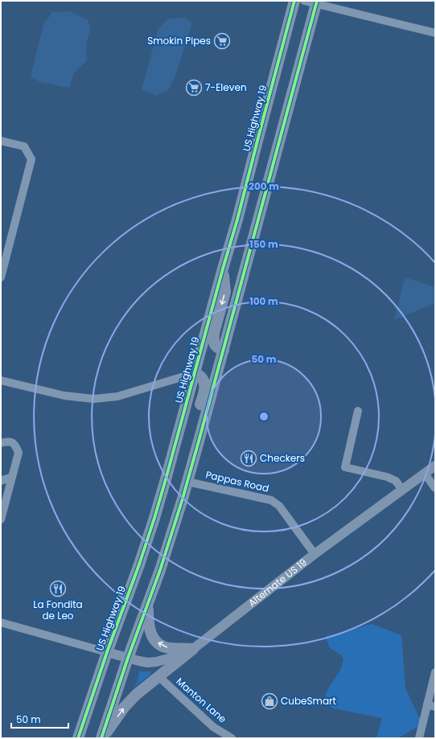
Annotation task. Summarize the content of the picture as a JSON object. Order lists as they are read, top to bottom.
{
  "streets": {
    "highway": ["US Highway 19"],
    "main road": ["Alternate US 19"],
    "street": ["Pappas Road", "Manton Lane"]
  },
  "crossings": [
    ["US Highway 19", "Alternate US 19"],
    ["Pappas Road", "Alternate US 19"]
  ],
  "places": {
    "supermarket": ["Smokin Pipes", "7-Eleven"],
    "restaurant": ["Checkers", "La Fondita de Leo"],
    "shop": ["CubeSmart"]
  },
  "scale_bar": "50 m",
  "rings": [
    "200 m",
    "150 m",
    "100 m",
    "50 m"
  ]
}
